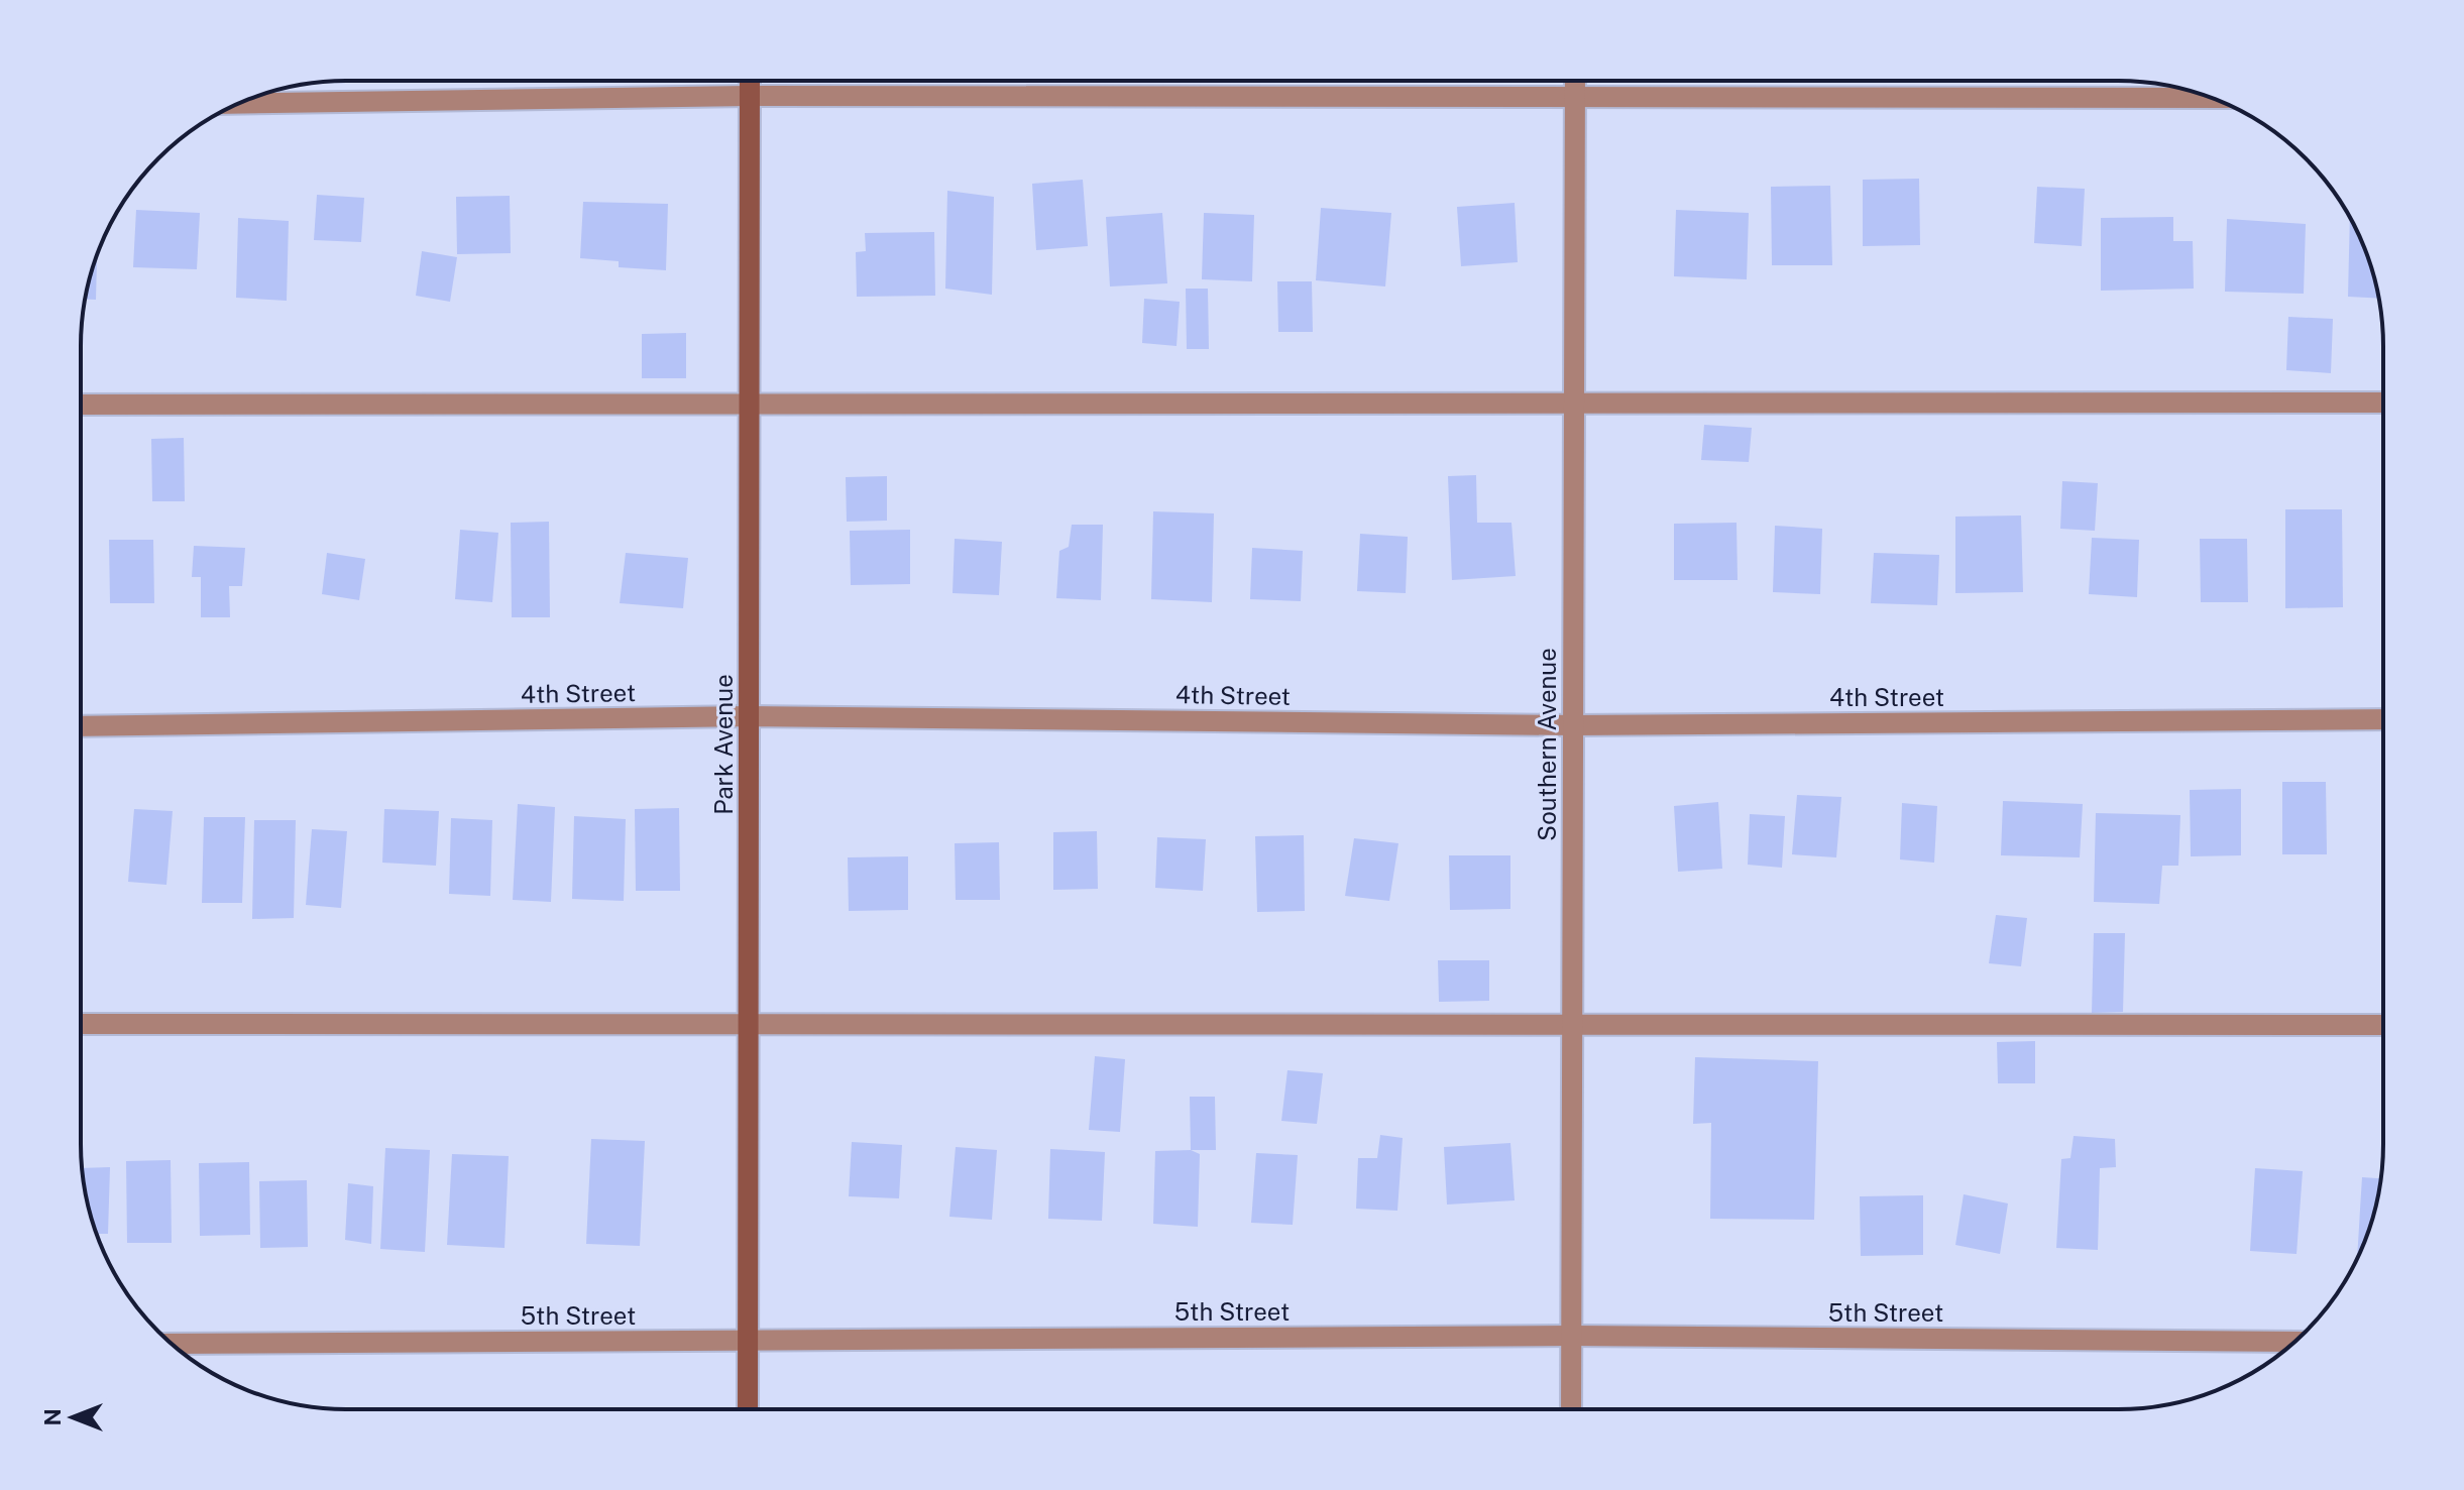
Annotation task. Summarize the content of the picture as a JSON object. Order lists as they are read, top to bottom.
{
  "streets": {
    "street": [
      "4th Street",
      "Park Avenue",
      "Southern Avenue",
      "5th Street"
    ]
  },
  "crossings": [
    ["4th Street", "Park Avenue"],
    ["4th Street", "Southern Avenue"],
    ["Park Avenue", "5th Street"],
    ["Southern Avenue", "5th Street"]
  ],
  "north": "left"
}
